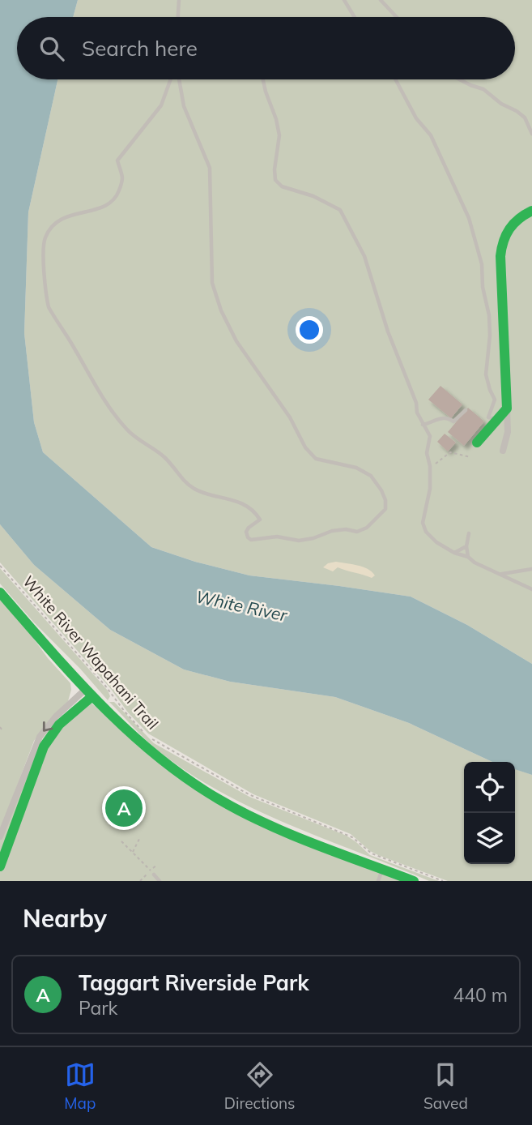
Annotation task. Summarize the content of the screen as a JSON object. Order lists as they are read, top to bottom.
{
  "streets": {
    "path": ["White River Wapahani Trail"]
  },
  "water": ["White River"],
  "page": {
    "search": "Search here",
    "pins": "A",
    "heading": "Nearby",
    "list": [
      {
        "mark": "A",
        "name": "Taggart Riverside Park",
        "note": "Park",
        "value": "440 m"
      }
    ],
    "nav": ["Map", "Directions", "Saved"]
  }
}
